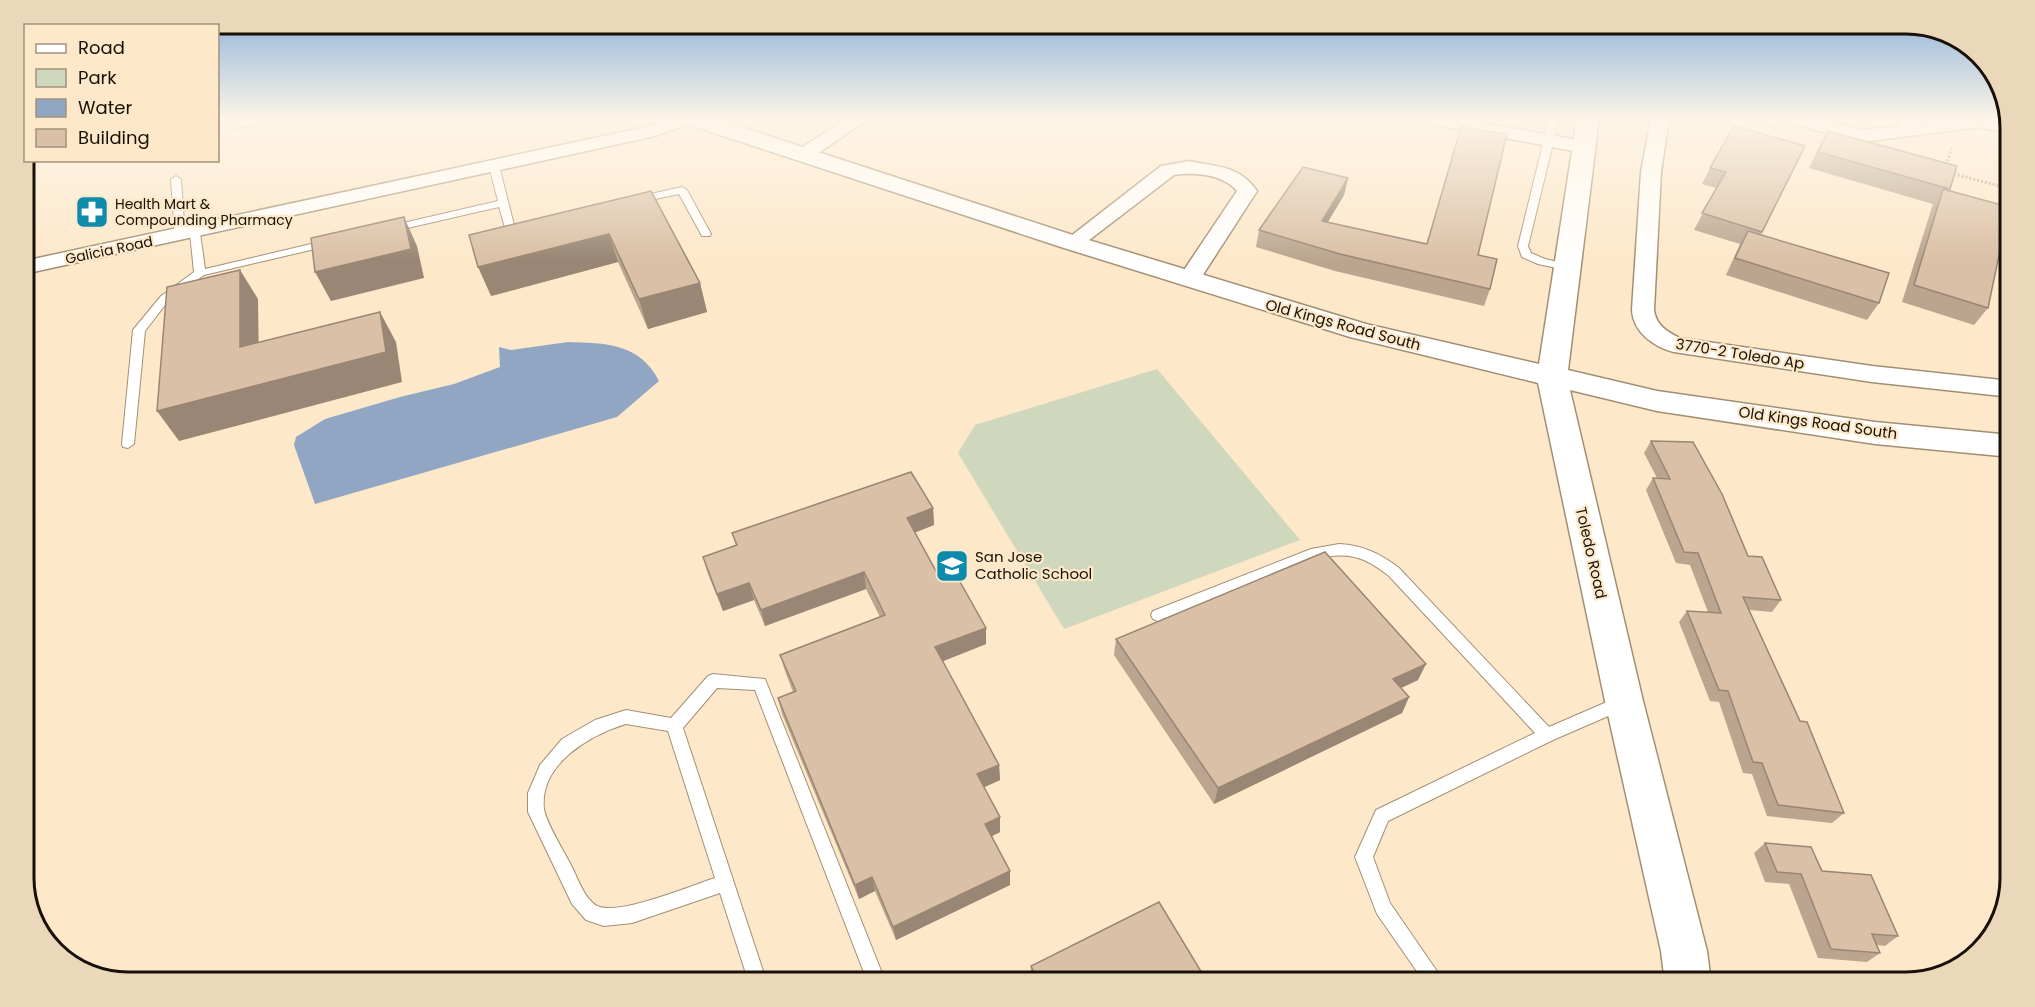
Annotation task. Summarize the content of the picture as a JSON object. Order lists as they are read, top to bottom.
{
  "streets": {
    "street": [
      "Galicia Road",
      "Old Kings Road South",
      "3770-2 Toledo Ap",
      "Toledo Road"
    ]
  },
  "crossings": [
    ["Old Kings Road South", "Toledo Road"]
  ],
  "places": {
    "pharmacy": ["Health Mart & Compounding Pharmacy"],
    "school or university": ["San Jose Catholic School"]
  },
  "legend": [
    "Road",
    "Park",
    "Water",
    "Building"
  ]
}
